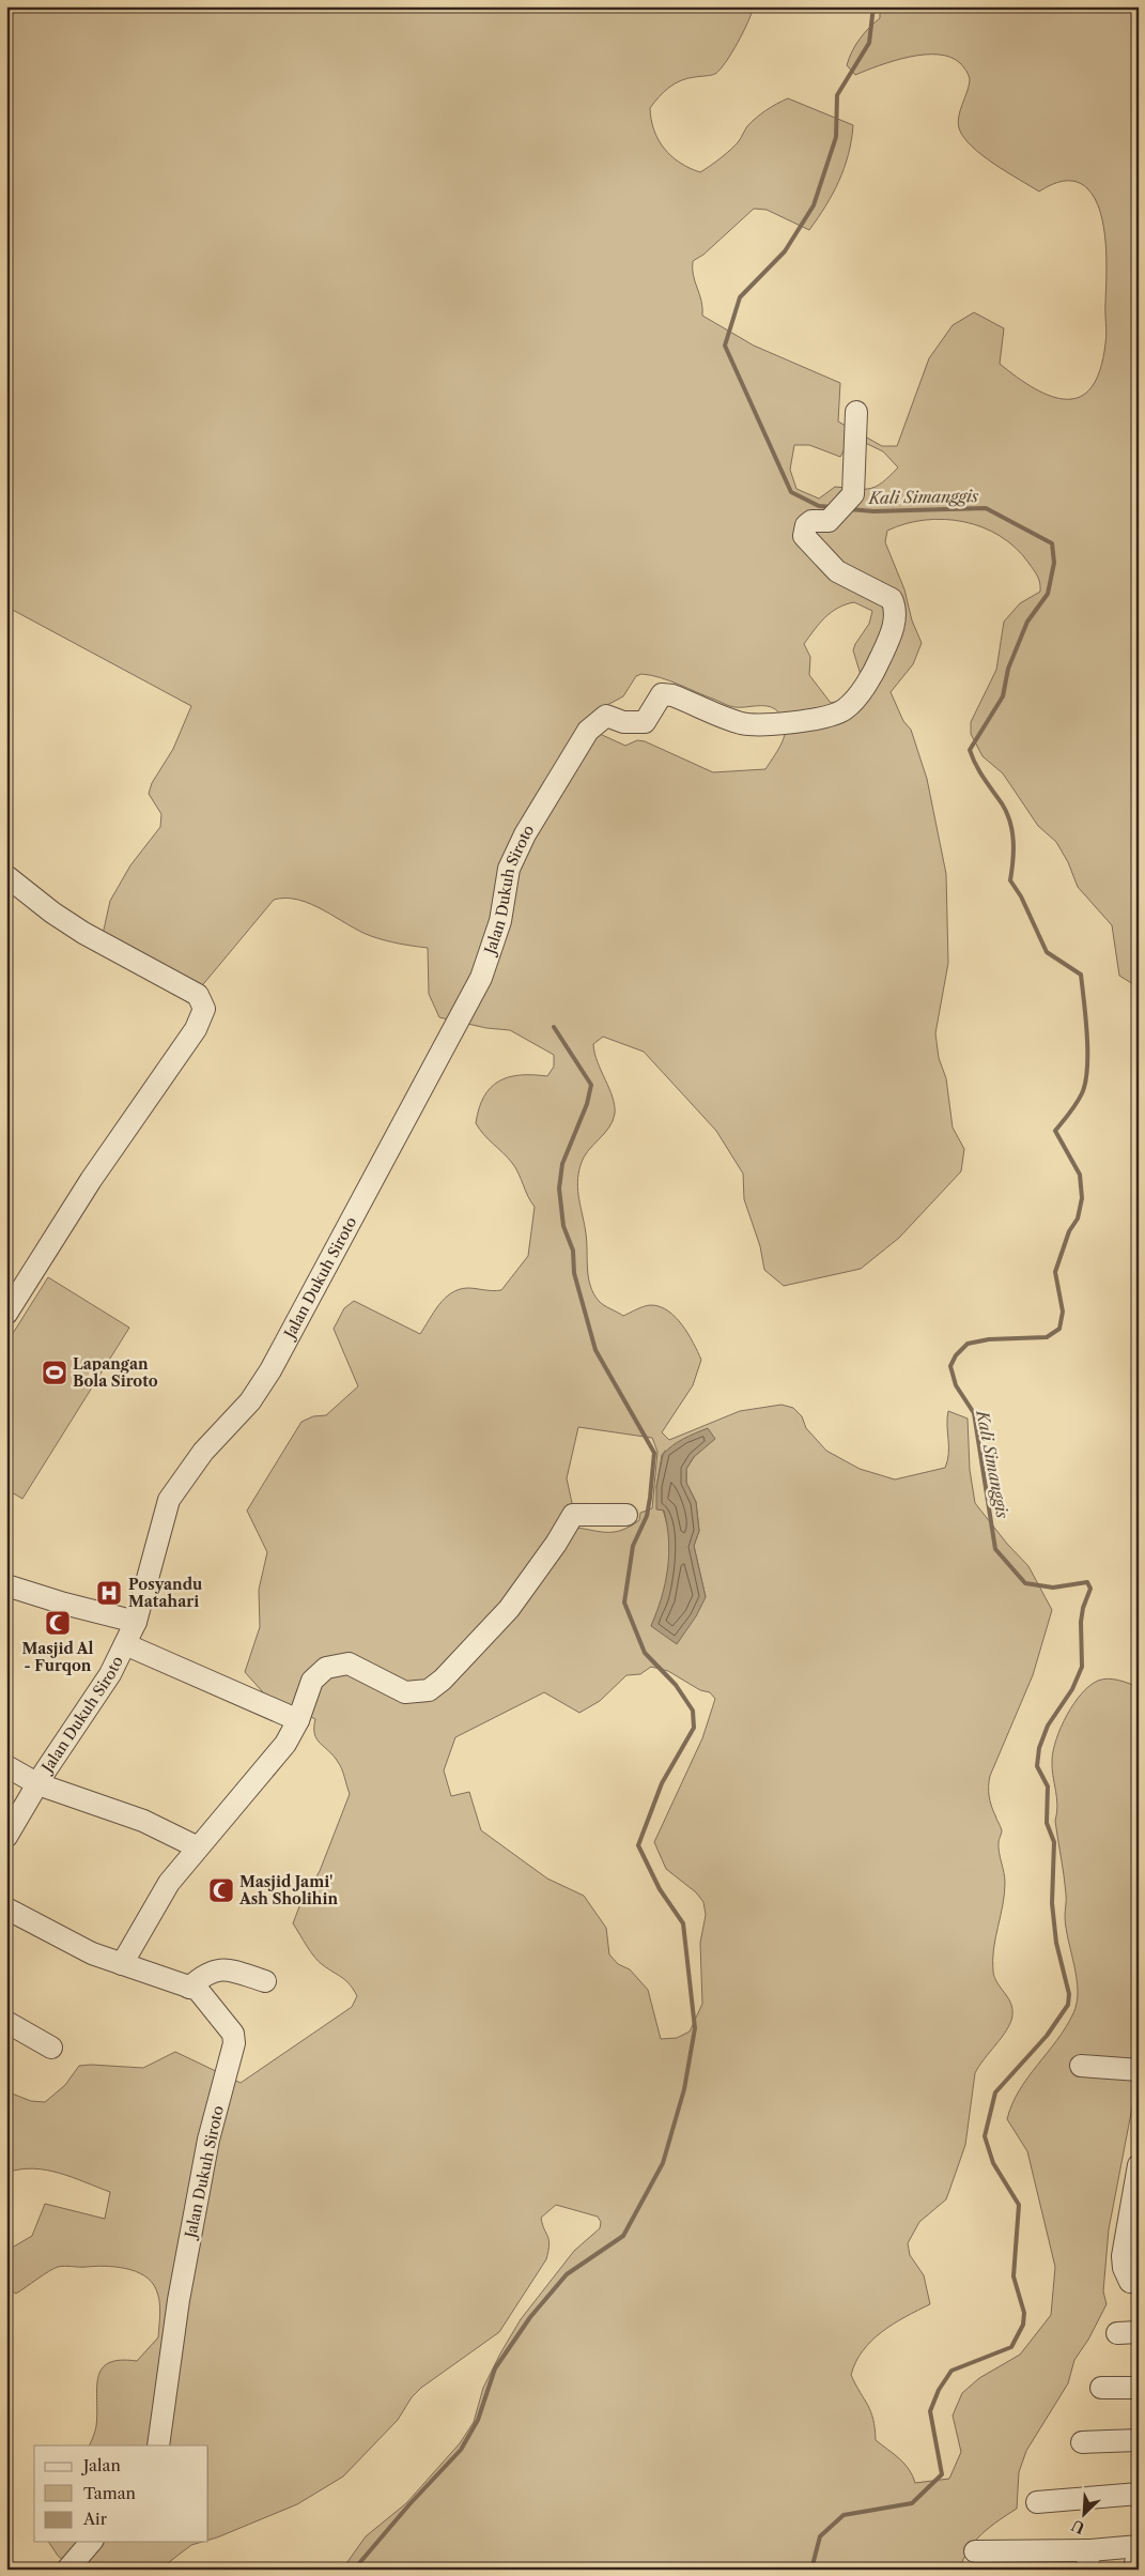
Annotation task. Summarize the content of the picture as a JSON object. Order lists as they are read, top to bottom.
{
  "streets": {
    "street": ["Jalan Dukuh Siroto"]
  },
  "water": ["Kali Simanggis"],
  "places": {
    "sports": ["Lapangan Bola Siroto"],
    "hospital": ["Posyandu Matahari"],
    "mosque": ["Masjid Al - Furqon", "Masjid Jami' Ash Sholihin"]
  },
  "legend": ["Jalan", "Taman", "Air"],
  "north": "bottom left"
}
